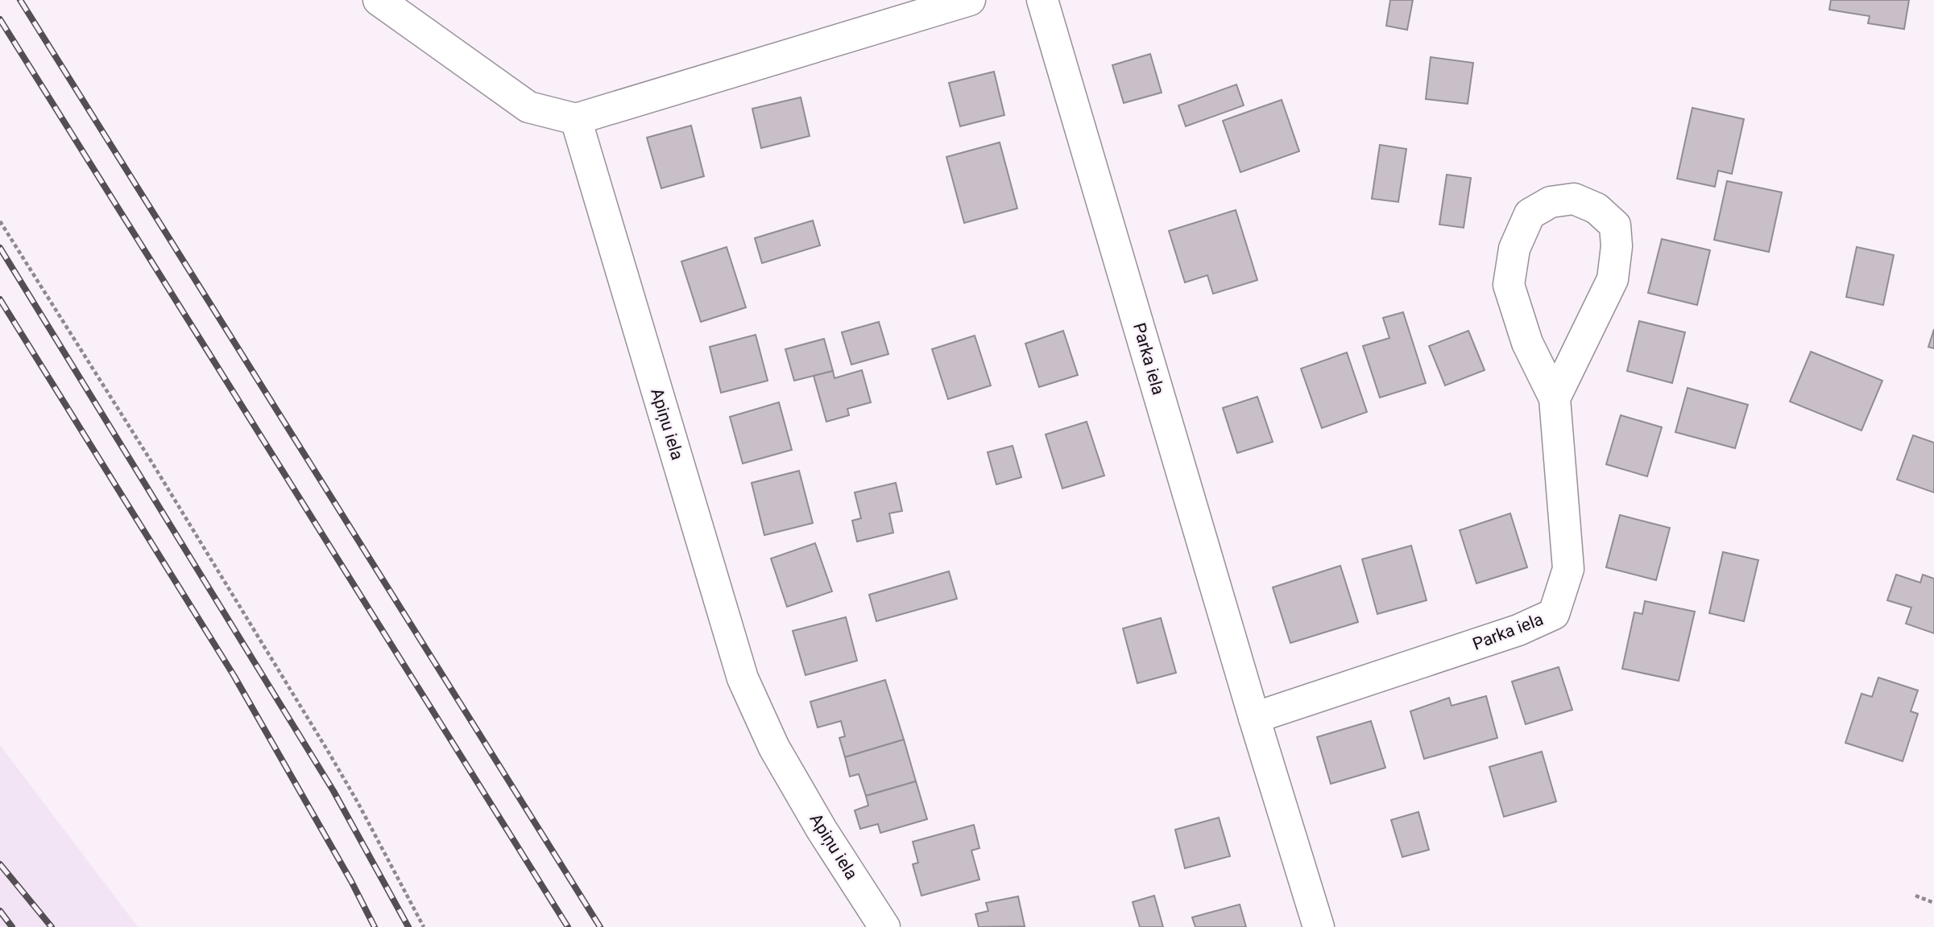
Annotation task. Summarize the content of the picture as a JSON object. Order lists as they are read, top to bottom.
{
  "streets": {
    "street": ["Parka iela", "Apiņu iela"]
  }
}
